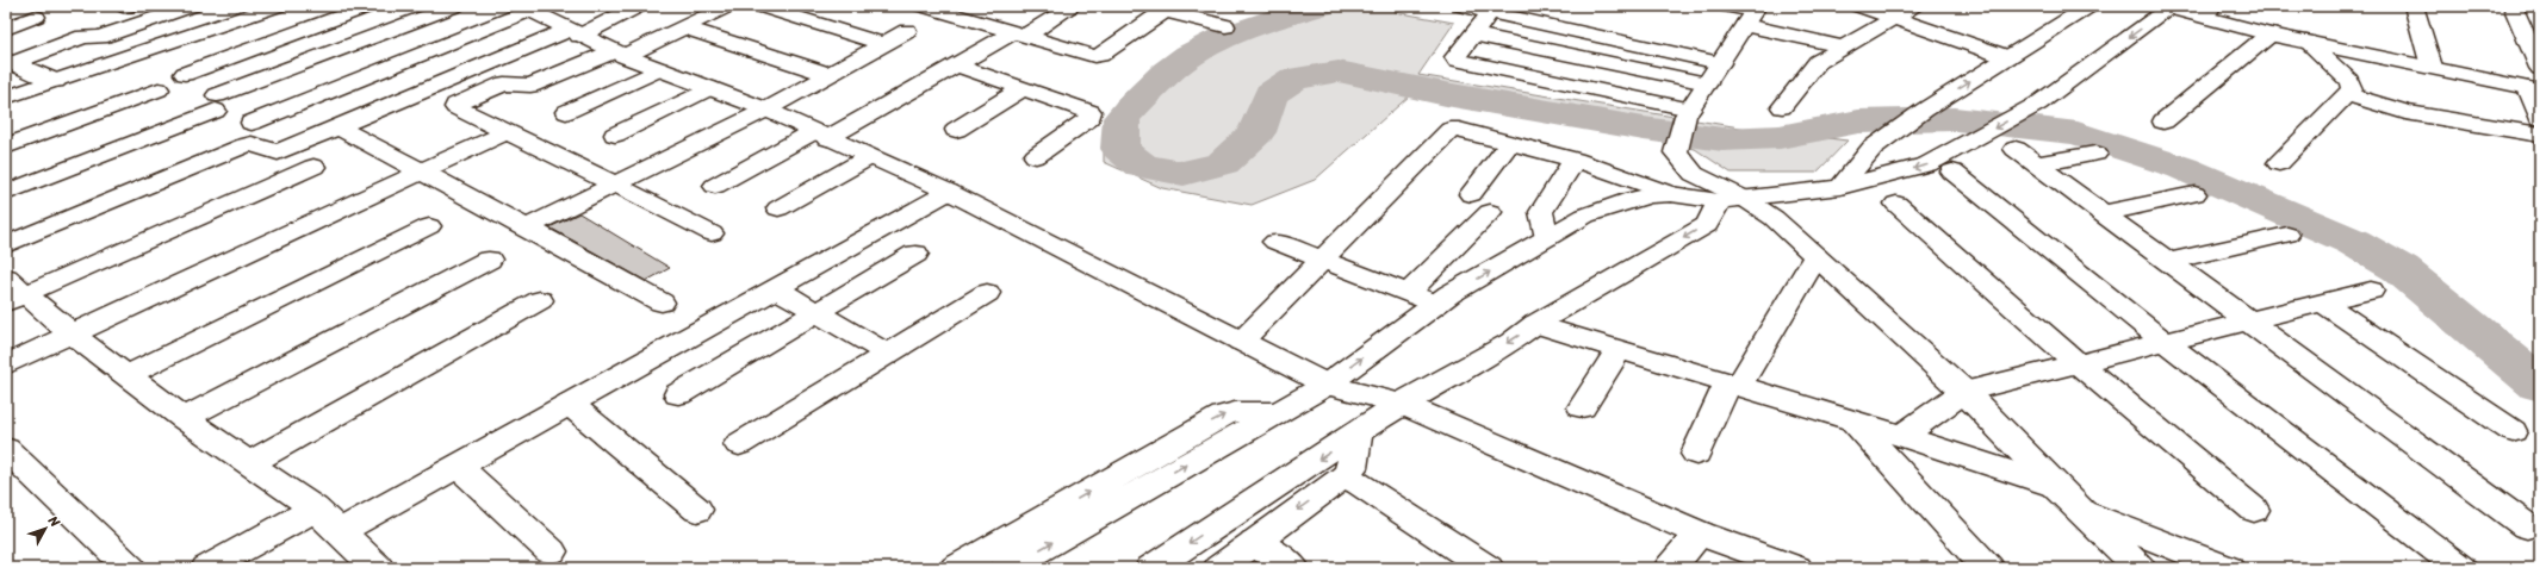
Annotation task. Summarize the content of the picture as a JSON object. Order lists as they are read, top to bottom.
{
  "north": "top right"
}
